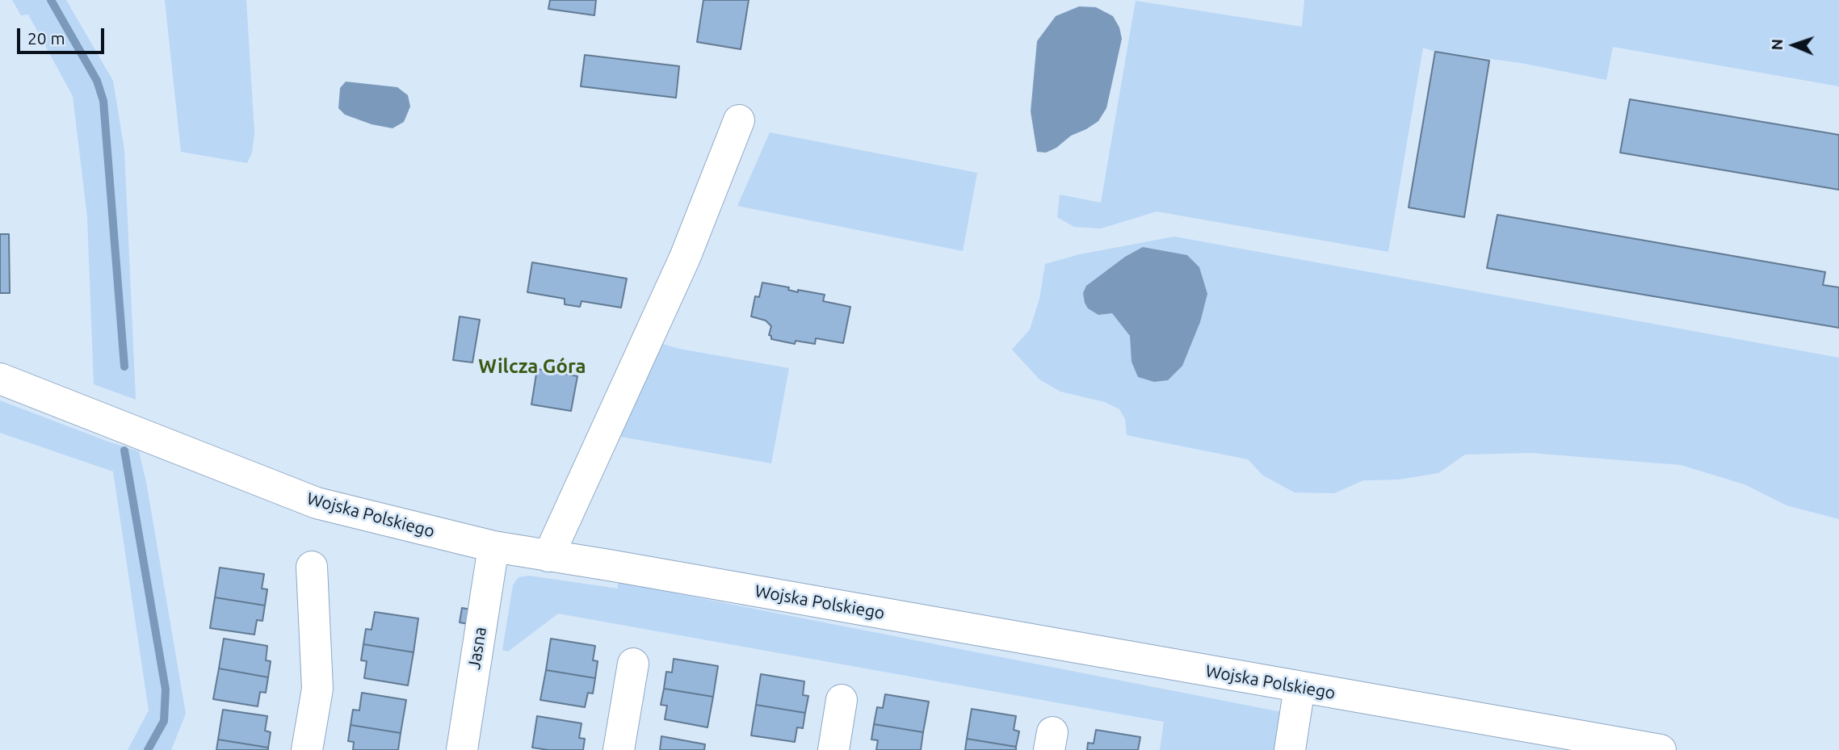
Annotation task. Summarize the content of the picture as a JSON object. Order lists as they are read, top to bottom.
{
  "streets": {
    "street": ["Wojska Polskiego", "Jasna"]
  },
  "crossings": [
    ["Wojska Polskiego", "Jasna"]
  ],
  "districts": ["Wilcza Góra"],
  "scale_bar": "20 m",
  "north": "left"
}
